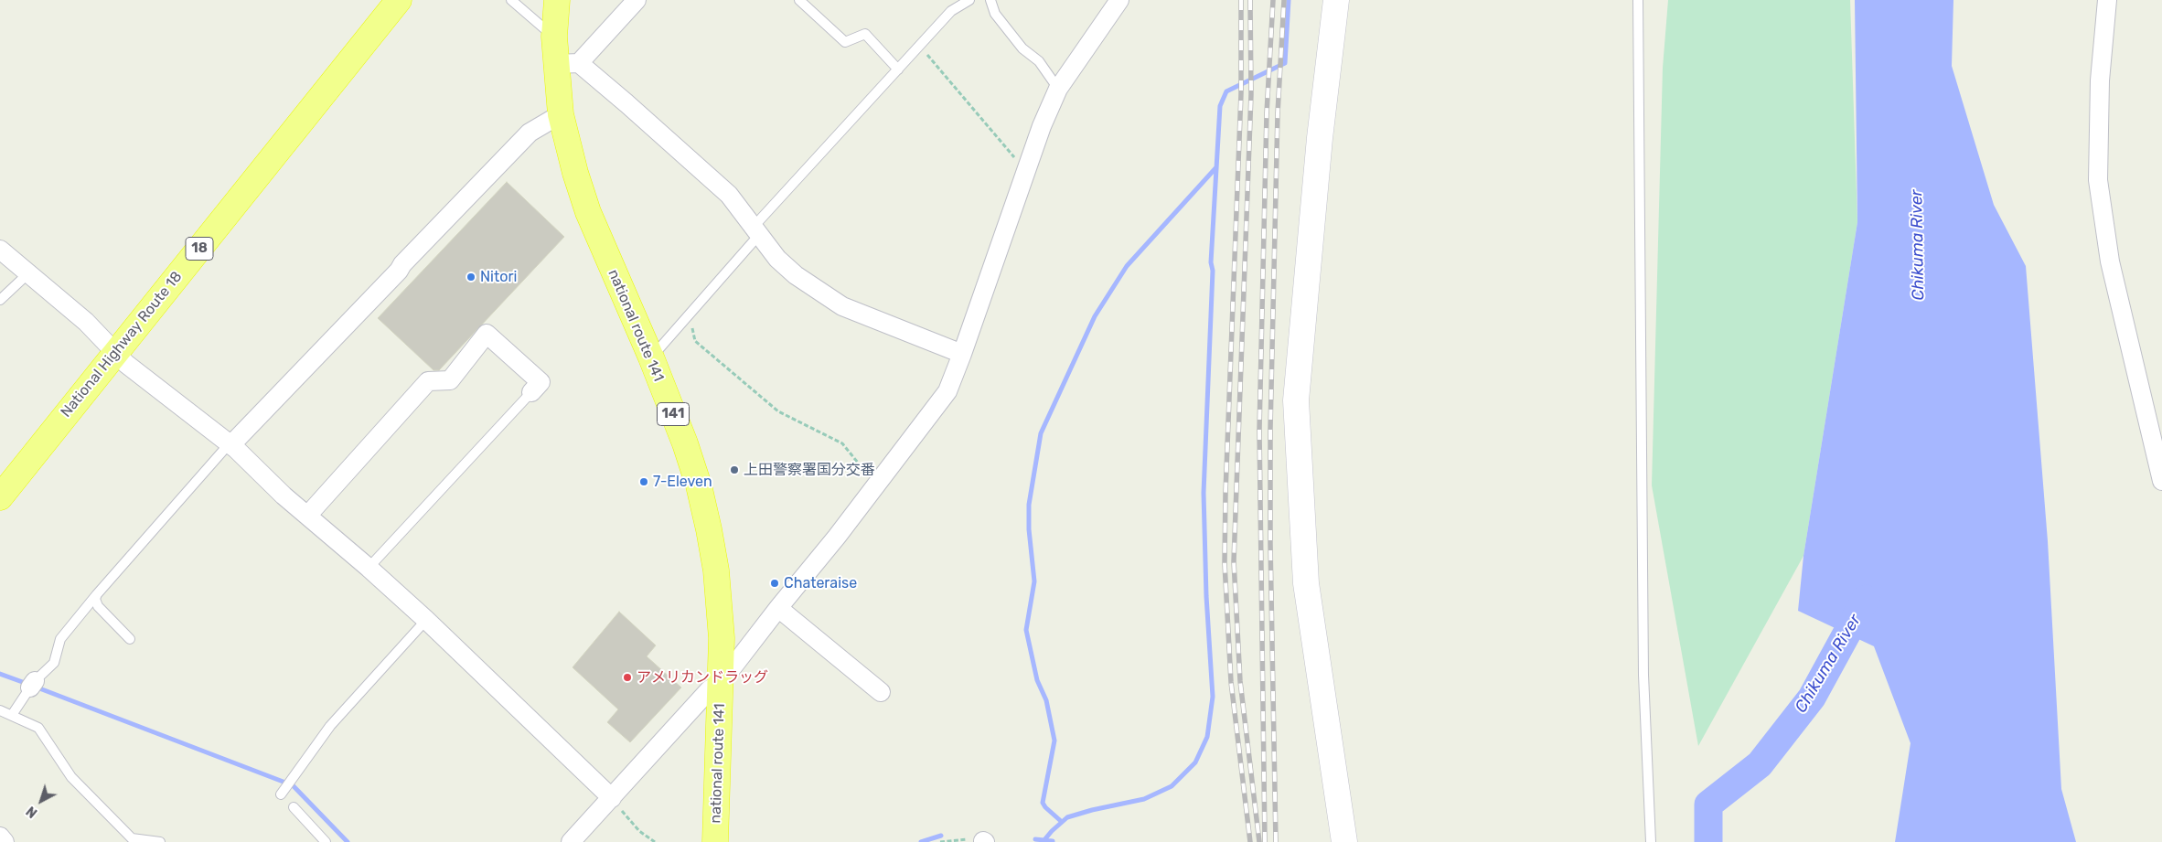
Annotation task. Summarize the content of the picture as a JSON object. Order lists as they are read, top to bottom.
{
  "streets": {
    "highway": [
      "18",
      "national route 141",
      "National Highway Route 18",
      "141"
    ]
  },
  "water": ["Chikuma River"],
  "places": [
    "Nitori",
    "上田警察署国分交番",
    "7-Eleven",
    "Chateraise",
    "アメリカンドラッグ"
  ],
  "north": "bottom left"
}
